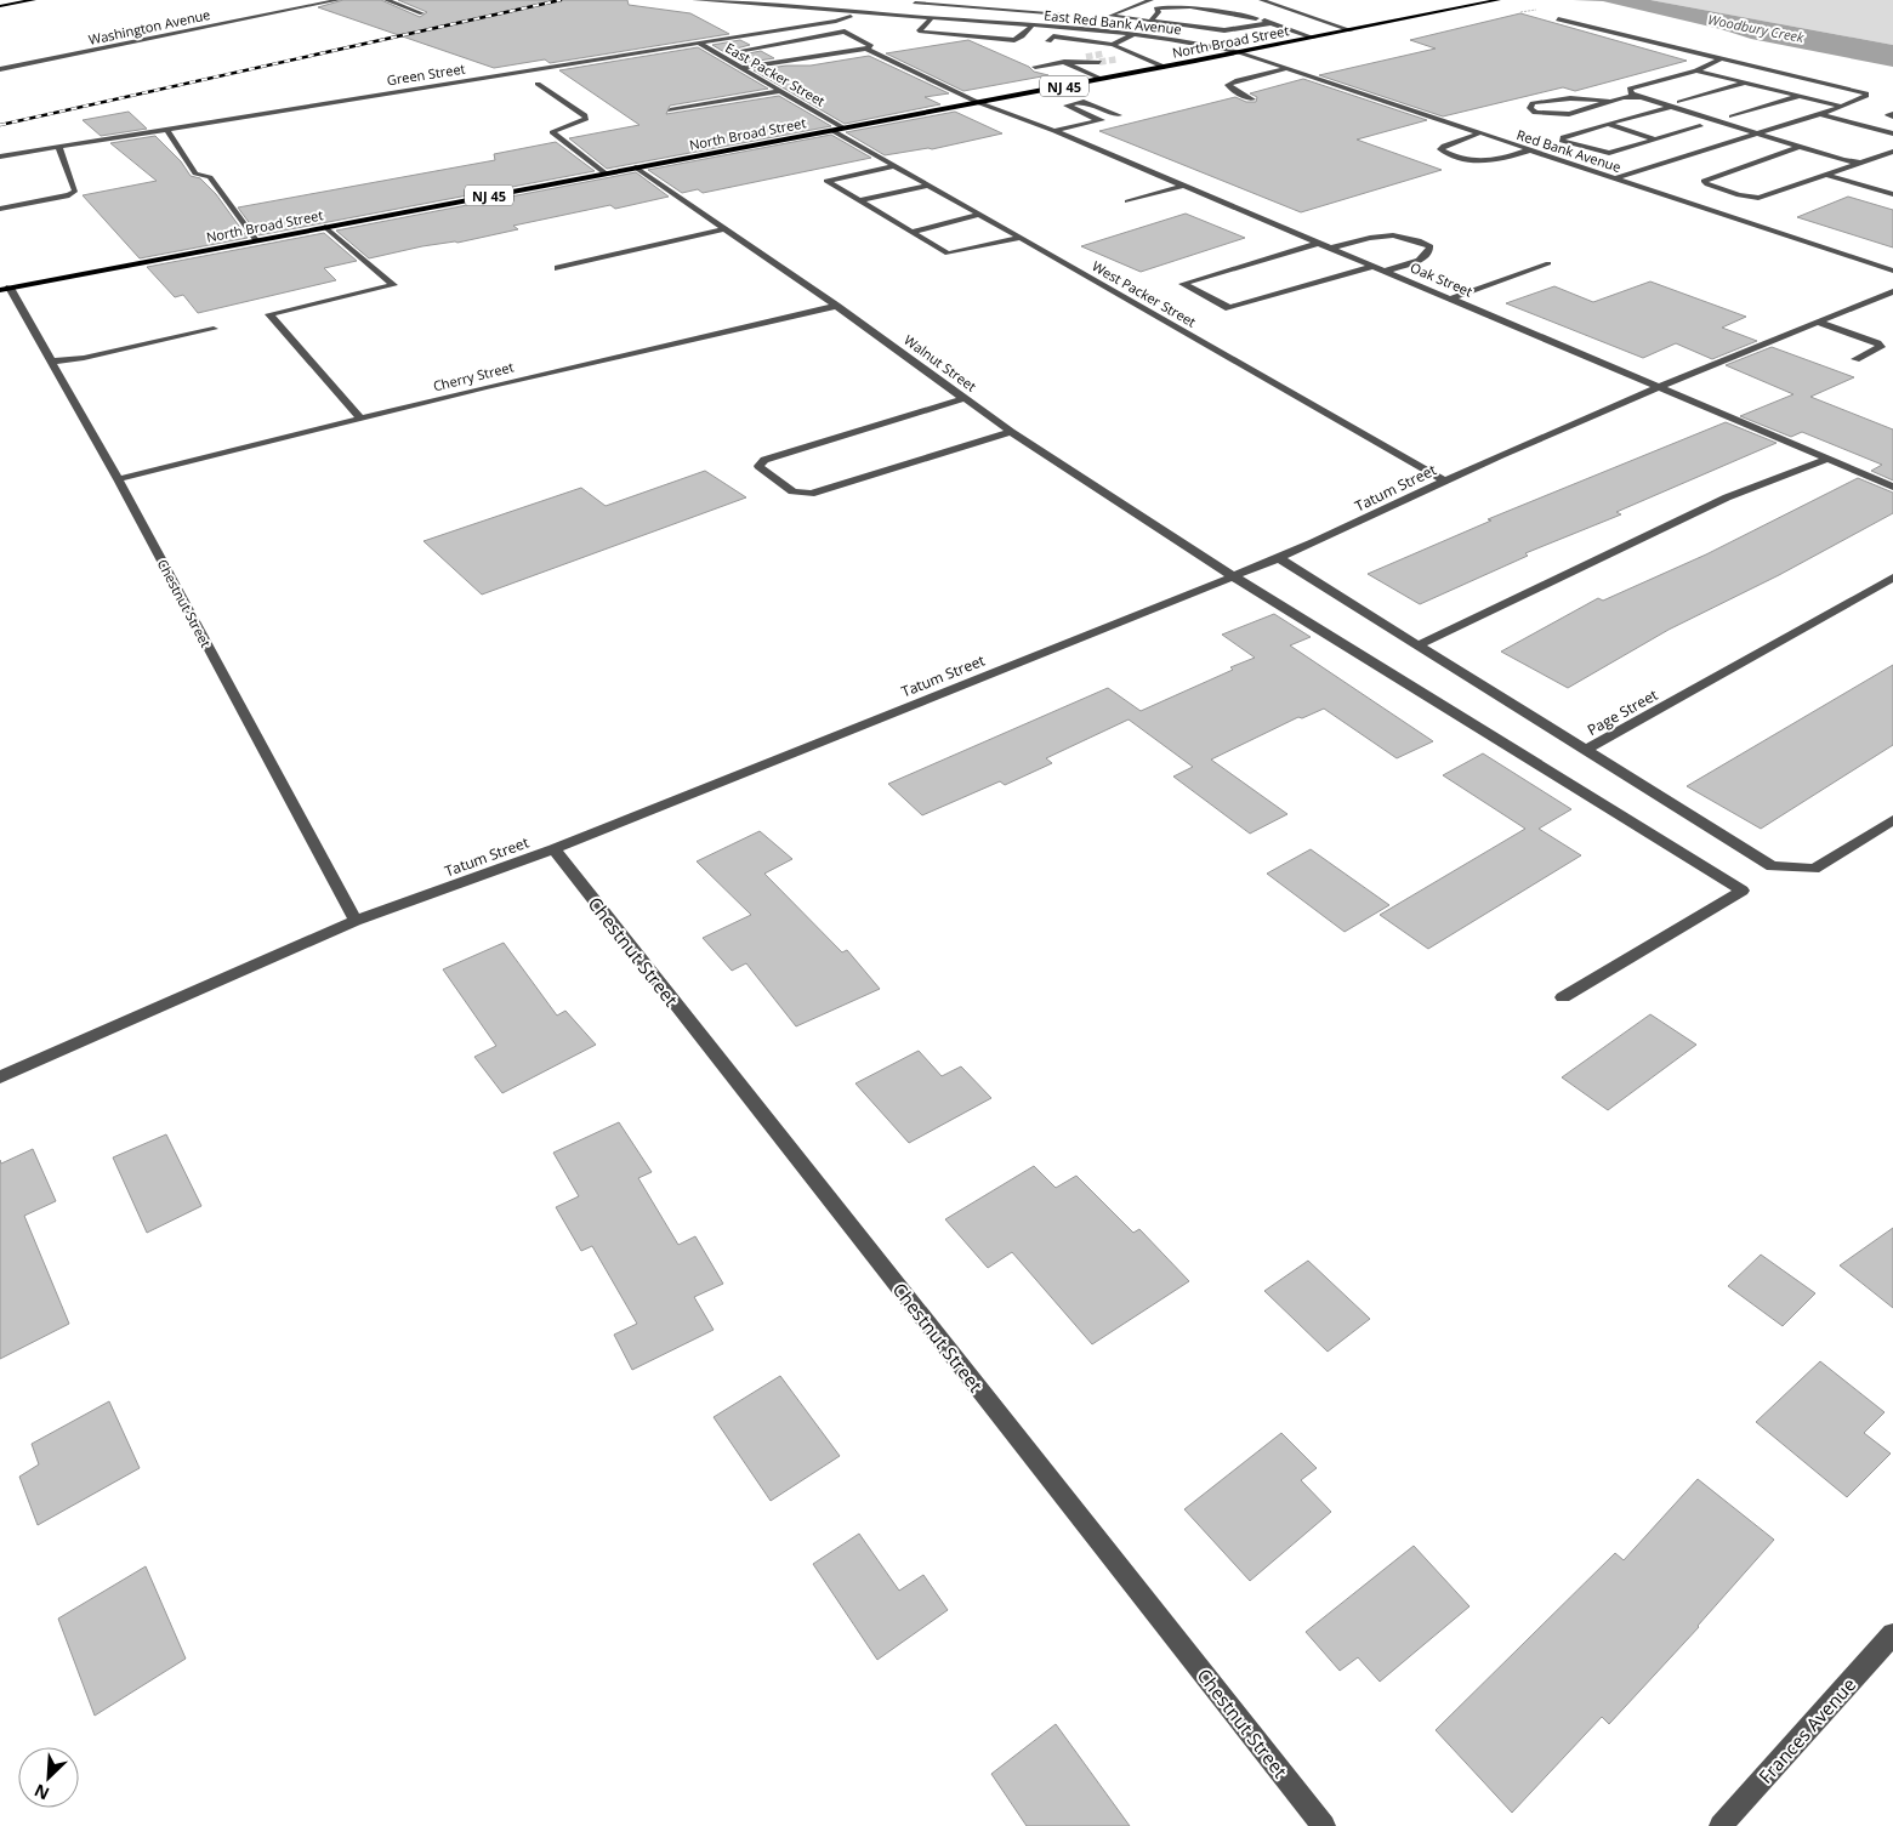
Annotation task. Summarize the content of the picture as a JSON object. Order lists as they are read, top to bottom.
{
  "streets": {
    "main road": ["North Broad Street", "NJ 45"],
    "street": [
      "East Red Bank Avenue",
      "Washington Avenue",
      "Green Street",
      "East Packer Street",
      "Red Bank Avenue",
      "Oak Street",
      "West Packer Street",
      "Walnut Street",
      "Cherry Street",
      "Tatum Street",
      "Chestnut Street",
      "Page Street",
      "Frances Avenue"
    ]
  },
  "crossings": [
    ["East Red Bank Avenue", "North Broad Street"],
    ["East Red Bank Avenue", "Green Street"],
    ["East Red Bank Avenue", "Red Bank Avenue"],
    ["North Broad Street", "East Packer Street"],
    ["North Broad Street", "Red Bank Avenue"],
    ["North Broad Street", "Oak Street"],
    ["North Broad Street", "West Packer Street"],
    ["North Broad Street", "Walnut Street"],
    ["North Broad Street", "Chestnut Street"],
    ["Green Street", "East Packer Street"],
    ["Oak Street", "Tatum Street"],
    ["West Packer Street", "Tatum Street"],
    ["Walnut Street", "Cherry Street"],
    ["Walnut Street", "Tatum Street"],
    ["Cherry Street", "Chestnut Street"],
    ["Tatum Street", "Chestnut Street"],
    ["Tatum Street", "Page Street"]
  ],
  "water": ["Woodbury Creek"],
  "north": "bottom left"
}
